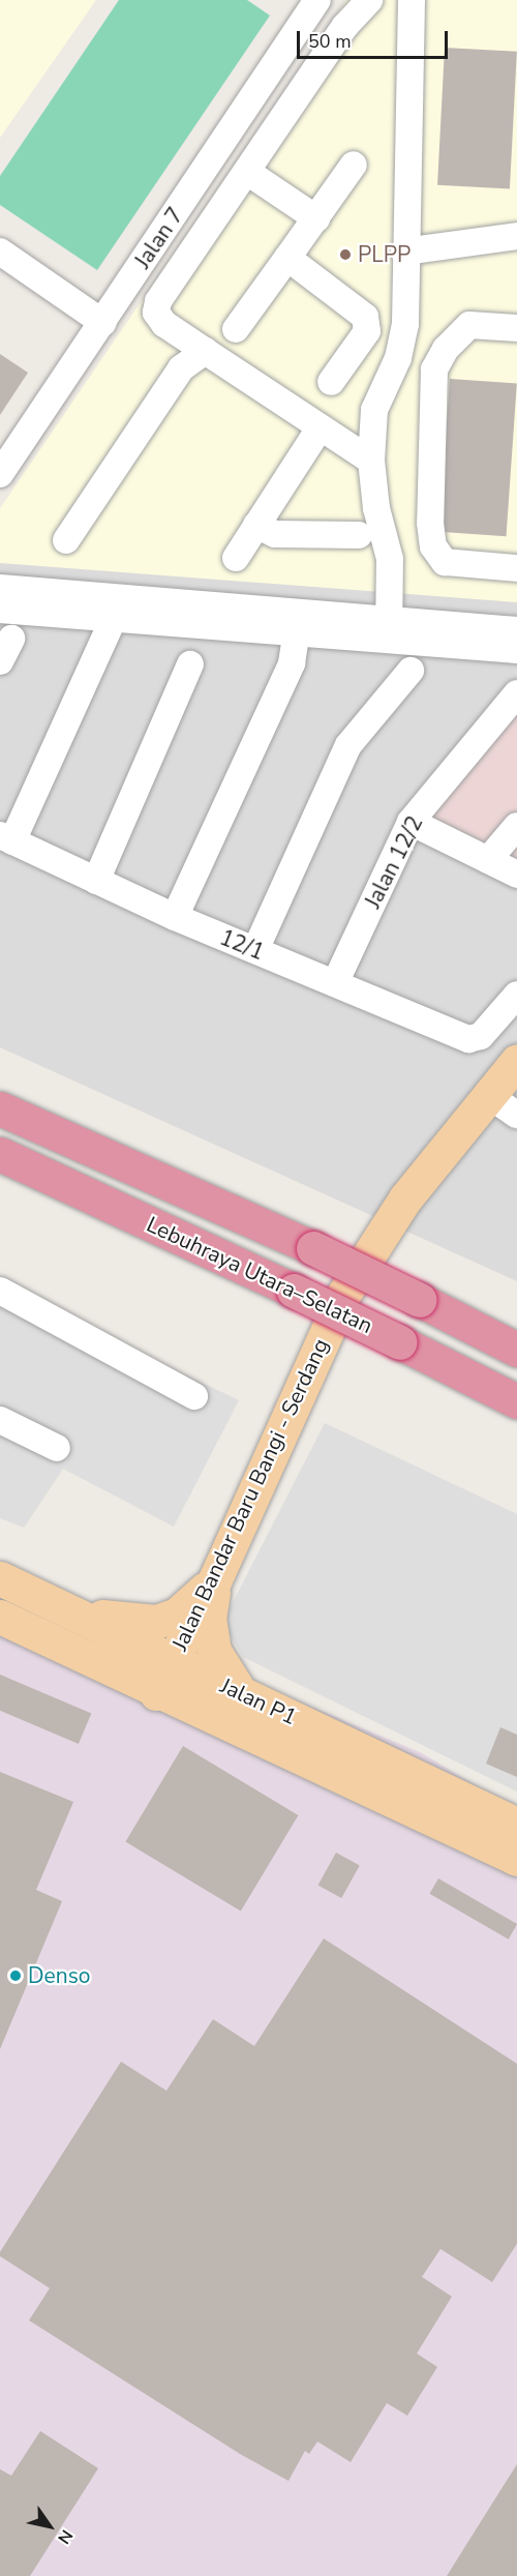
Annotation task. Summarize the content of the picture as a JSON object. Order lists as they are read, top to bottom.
{
  "streets": {
    "highway": ["Lebuhraya Utara–Selatan"],
    "main road": ["Jalan Bandar Baru Bangi - Serdang", "Jalan P1"],
    "street": ["Jalan 7", "Jalan 12/2", "12/1"]
  },
  "crossings": [
    ["Jalan 12/2", "12/1"],
    ["Jalan Bandar Baru Bangi - Serdang", "Jalan P1"]
  ],
  "places": ["PLPP", "Denso"],
  "scale_bar": "50 m",
  "north": "bottom right"
}
